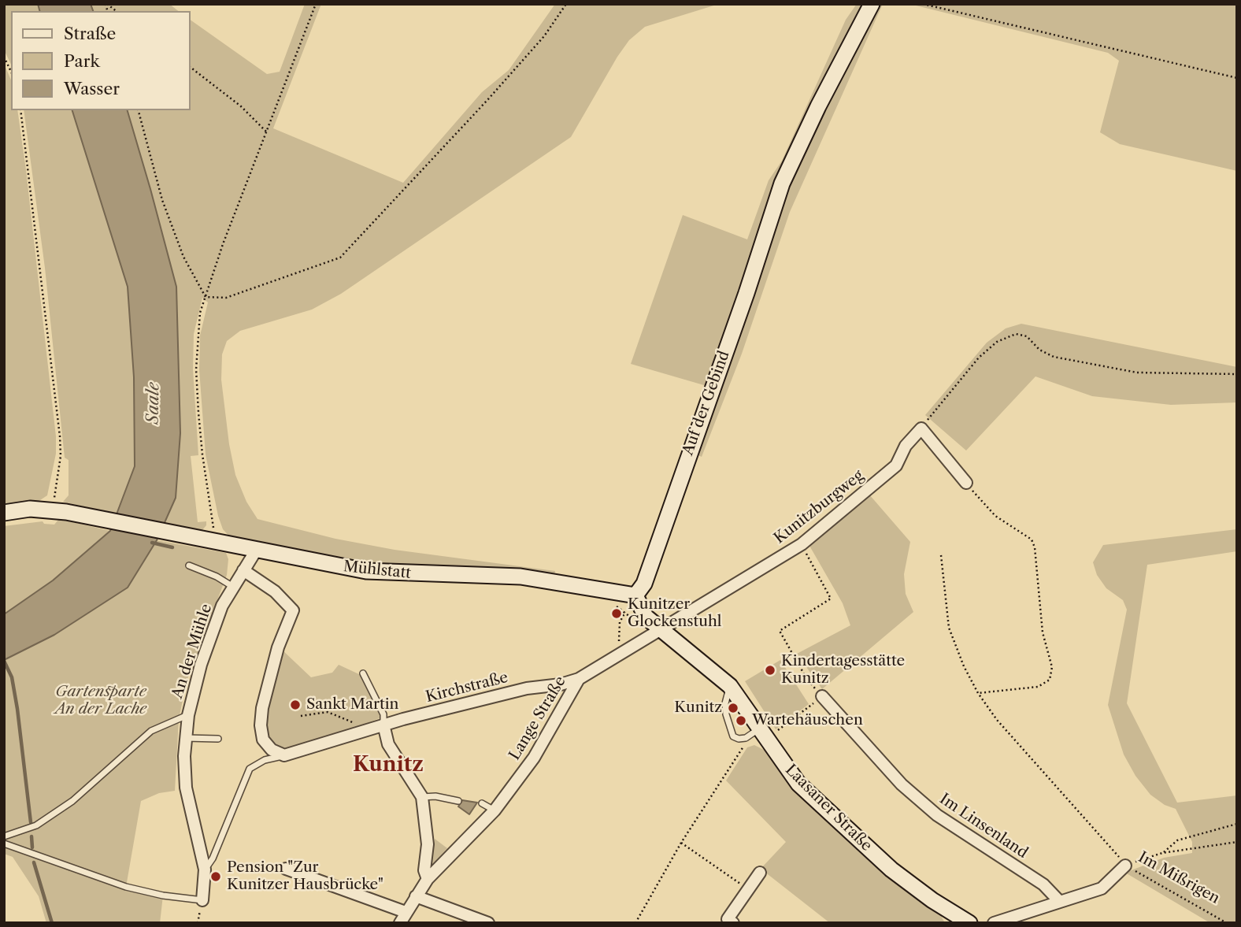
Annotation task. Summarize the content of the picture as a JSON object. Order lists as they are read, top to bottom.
{
  "streets": {
    "street": [
      "Auf der Gebind",
      "Kunitzburgweg",
      "Mühlstatt",
      "An der Mühle",
      "Kirchstraße",
      "Lange Straße",
      "Laasaner Straße",
      "Im Linsenland",
      "Im Mißrigen"
    ]
  },
  "crossings": [
    ["Auf der Gebind", "Mühlstatt"],
    ["Kunitzburgweg", "Lange Straße"],
    ["Kunitzburgweg", "Laasaner Straße"],
    ["Mühlstatt", "An der Mühle"],
    ["Kirchstraße", "Lange Straße"],
    ["Lange Straße", "Laasaner Straße"],
    ["Im Linsenland", "Im Mißrigen"]
  ],
  "districts": ["Kunitz"],
  "water": ["Saale"],
  "parks": ["Gartensparte An der Lache"],
  "places": [
    "Kunitzer Glockenstuhl",
    "Kindertagesstätte Kunitz",
    "Sankt Martin",
    "Kunitz",
    "Wartehäuschen",
    "Pension \"Zur Kunitzer Hausbrücke\""
  ],
  "legend": ["Straße", "Park", "Wasser"]
}
